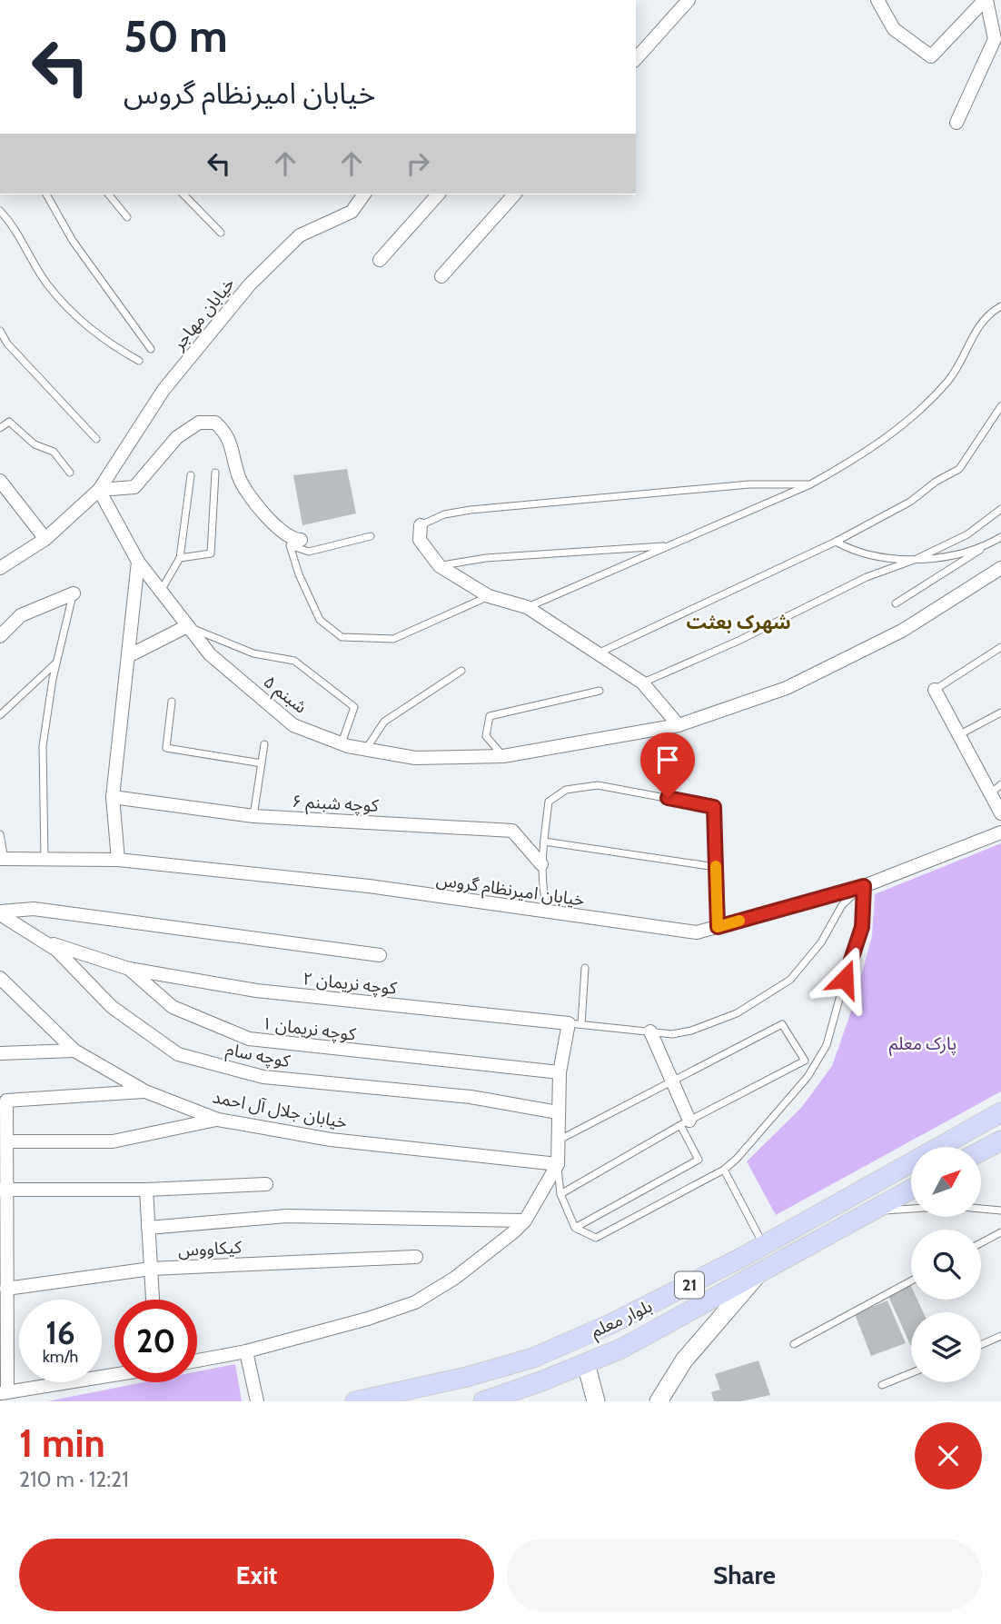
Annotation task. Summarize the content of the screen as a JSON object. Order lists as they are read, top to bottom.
{
  "streets": {
    "main road": ["21", "بلوار معلم"],
    "street": [
      "خیابان مهاجر",
      "شبنم ۵",
      "کوچه شبنم ۶",
      "خیابان امیرنظام گروس",
      "کوچه نریمان ۲",
      "کوچه نریمان ۱",
      "کوچه سام",
      "خیابان جلال آل احمد",
      "کیکاووس"
    ]
  },
  "crossings": [
    ["خیابان مهاجر", "شبنم ۵"],
    ["کوچه نریمان ۲", "کوچه نریمان ۱"],
    ["کوچه نریمان ۱", "کوچه سام"]
  ],
  "districts": ["شهرک بعثت"],
  "parks": ["پارک معلم"],
  "north": "top right",
  "page": {
    "turn": ["50 m", "خیابان امیرنظام گروس"],
    "speed": "16 km/h",
    "limit": "20",
    "heading": ["1 min", "210 m · 12:21"],
    "buttons": ["Exit", "Share"]
  }
}
